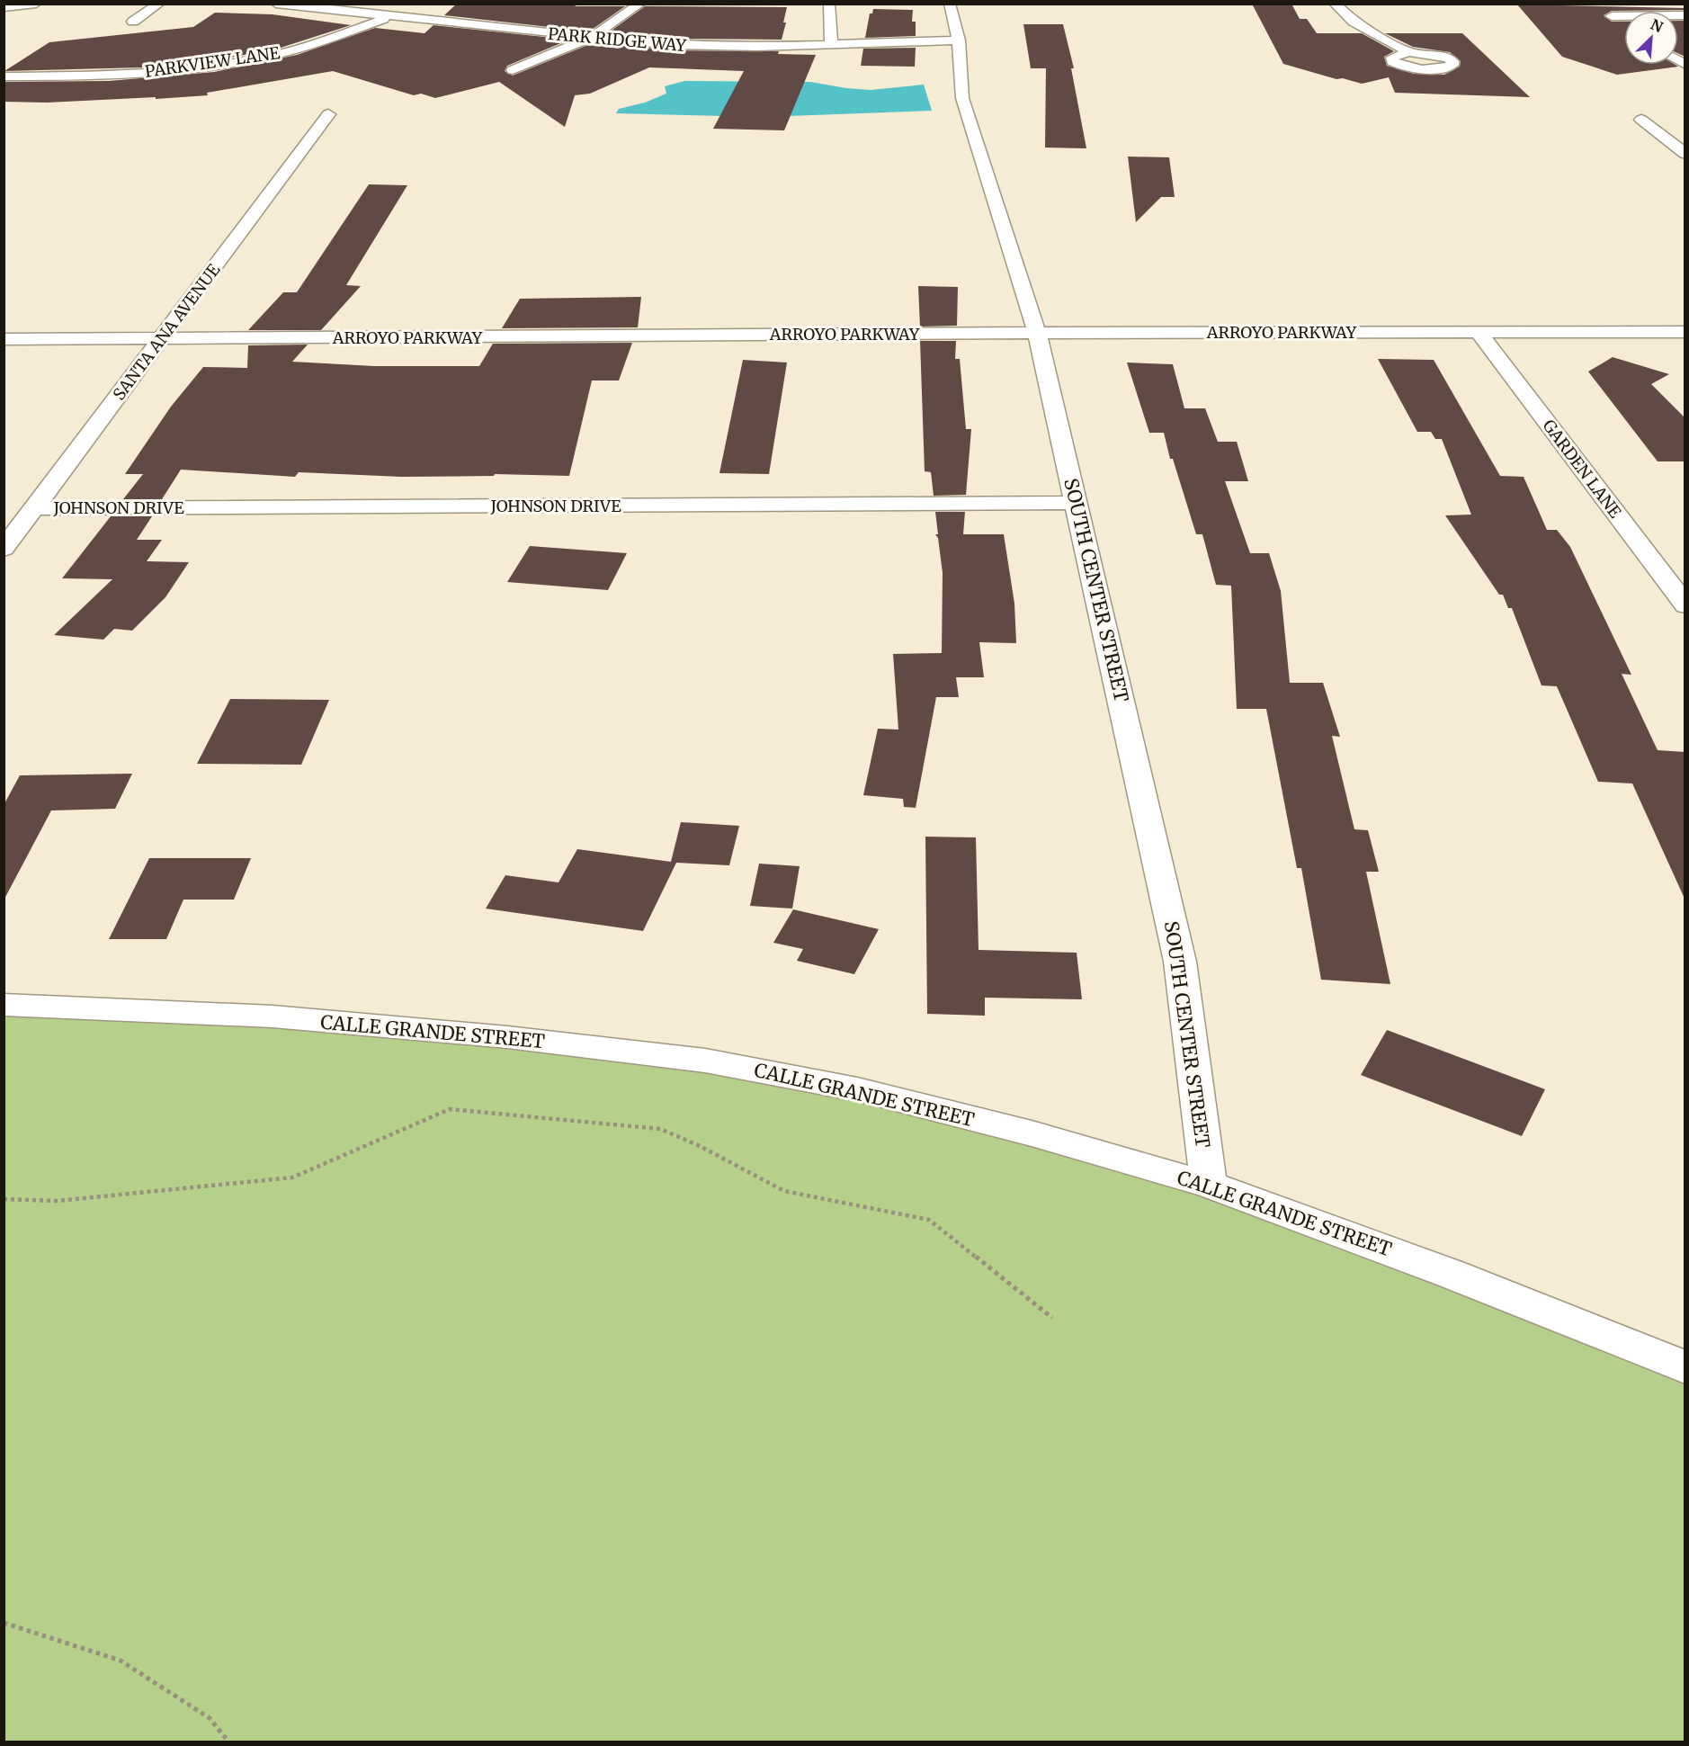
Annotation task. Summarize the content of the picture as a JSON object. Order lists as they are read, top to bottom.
{
  "streets": {
    "street": [
      "PARK RIDGE WAY",
      "PARKVIEW LANE",
      "SANTA ANA AVENUE",
      "ARROYO PARKWAY",
      "GARDEN LANE",
      "JOHNSON DRIVE",
      "SOUTH CENTER STREET",
      "CALLE GRANDE STREET"
    ]
  },
  "crossings": [
    ["PARK RIDGE WAY", "PARKVIEW LANE"],
    ["PARK RIDGE WAY", "SOUTH CENTER STREET"],
    ["SANTA ANA AVENUE", "ARROYO PARKWAY"],
    ["SANTA ANA AVENUE", "JOHNSON DRIVE"],
    ["ARROYO PARKWAY", "GARDEN LANE"],
    ["ARROYO PARKWAY", "SOUTH CENTER STREET"],
    ["JOHNSON DRIVE", "SOUTH CENTER STREET"],
    ["SOUTH CENTER STREET", "CALLE GRANDE STREET"]
  ],
  "north": "top right"
}
